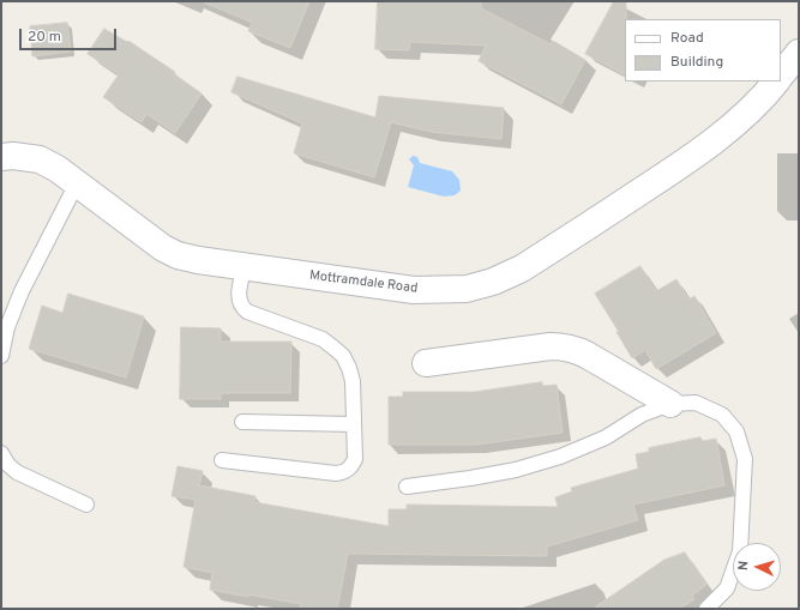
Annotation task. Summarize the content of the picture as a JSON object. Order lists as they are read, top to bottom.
{
  "streets": {
    "street": ["Mottramdale Road"]
  },
  "legend": ["Road", "Building"],
  "scale_bar": "20 m",
  "north": "left"
}
